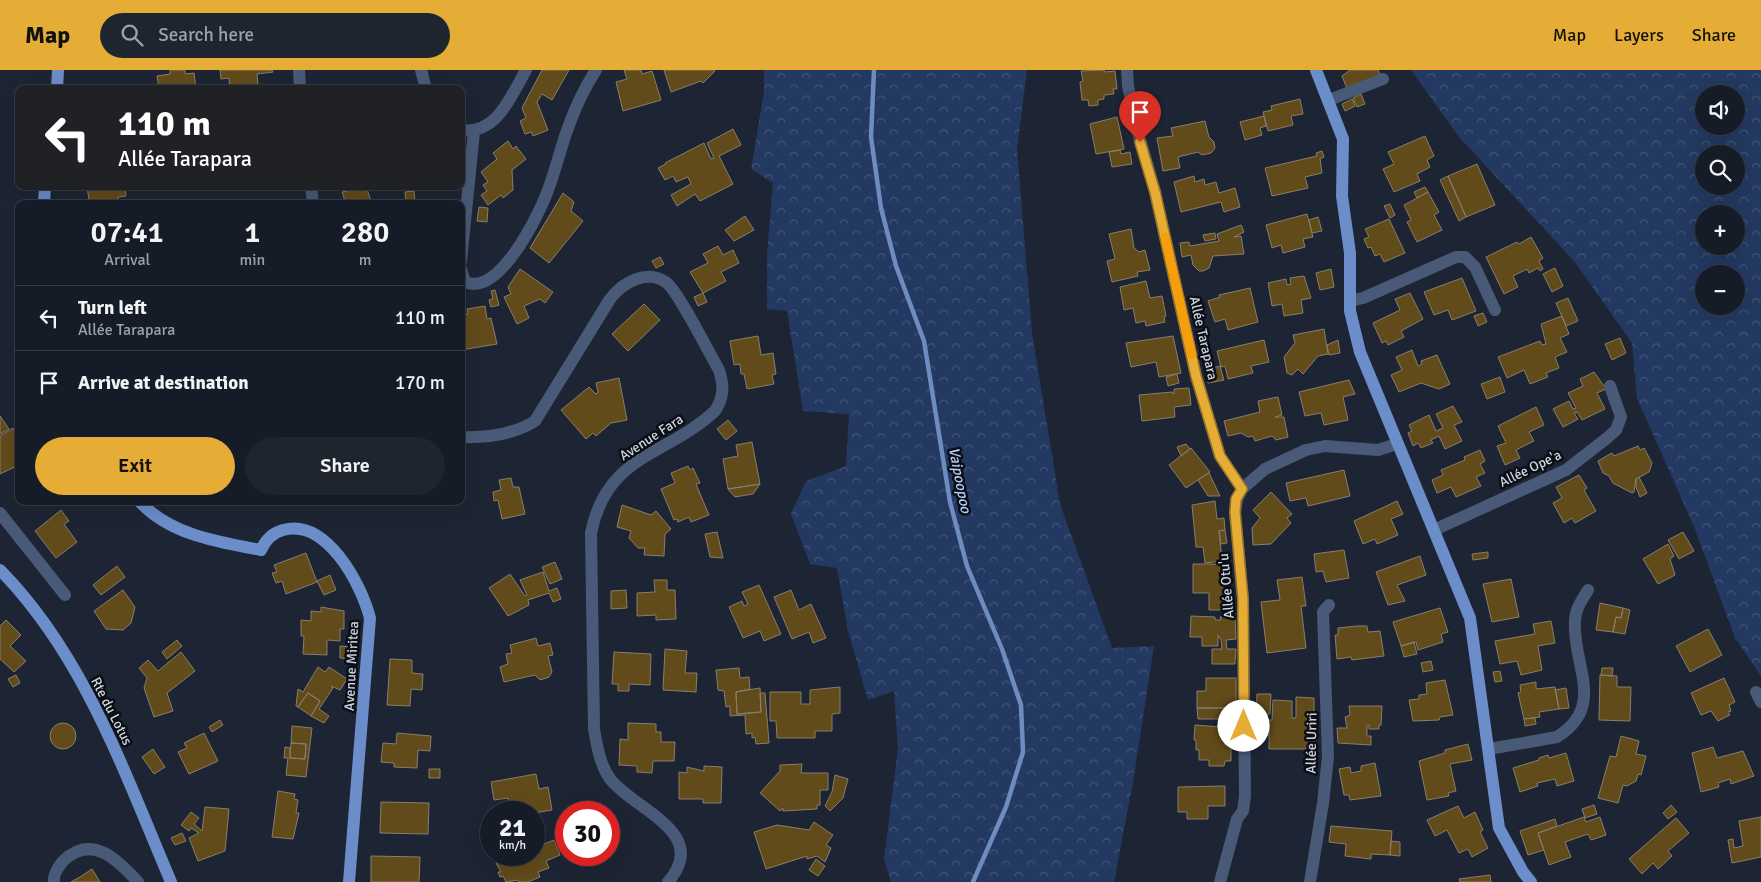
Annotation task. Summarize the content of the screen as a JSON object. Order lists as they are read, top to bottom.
{
  "streets": {
    "main road": ["Avenue Miritea", "Rte du Lotus"],
    "street": [
      "Allée Tarapara",
      "Avenue Fara",
      "Allée Ope'a",
      "Allée Otu'u",
      "Allée Uriri"
    ]
  },
  "crossings": [
    ["Allée Tarapara", "Allée Otu'u"]
  ],
  "water": ["Vaipoopoo"],
  "page": {
    "header": "Map",
    "search": "Search here",
    "nav": ["Map", "Layers", "Share"],
    "map_buttons": ["+", "−"],
    "turn": ["110 m", "Allée Tarapara"],
    "eta": [
      "07:41",
      "Arrival",
      "1",
      "min",
      "280",
      "m"
    ],
    "list": [
      {
        "name": "Turn left",
        "note": "Allée Tarapara",
        "value": "110 m"
      },
      {
        "name": "Arrive at destination",
        "value": "170 m"
      }
    ],
    "buttons": ["Exit", "Share"],
    "speed": "21 km/h",
    "limit": "30"
  }
}
